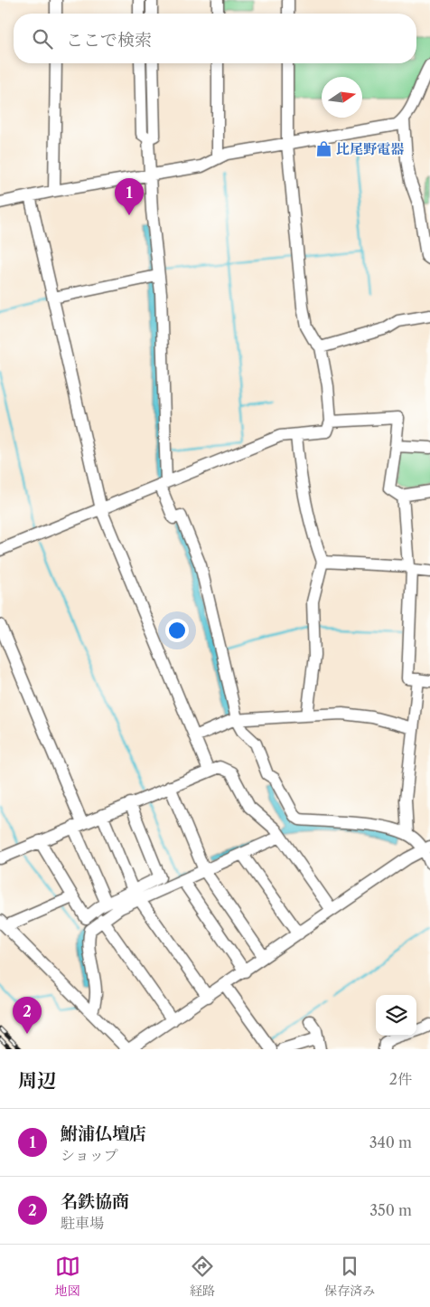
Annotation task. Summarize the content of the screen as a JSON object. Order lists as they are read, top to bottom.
{
  "places": {
    "shop": ["比尾野電器"]
  },
  "north": "right",
  "page": {
    "search": "ここで検索",
    "pins": ["1", "2"],
    "heading": ["周辺", "2件"],
    "list": [
      {
        "mark": "1",
        "name": "鮒浦仏壇店",
        "note": "ショップ",
        "value": "340 m"
      },
      {
        "mark": "2",
        "name": "名鉄協商",
        "note": "駐車場",
        "value": "350 m"
      }
    ],
    "nav": ["地図", "経路", "保存済み"]
  }
}
